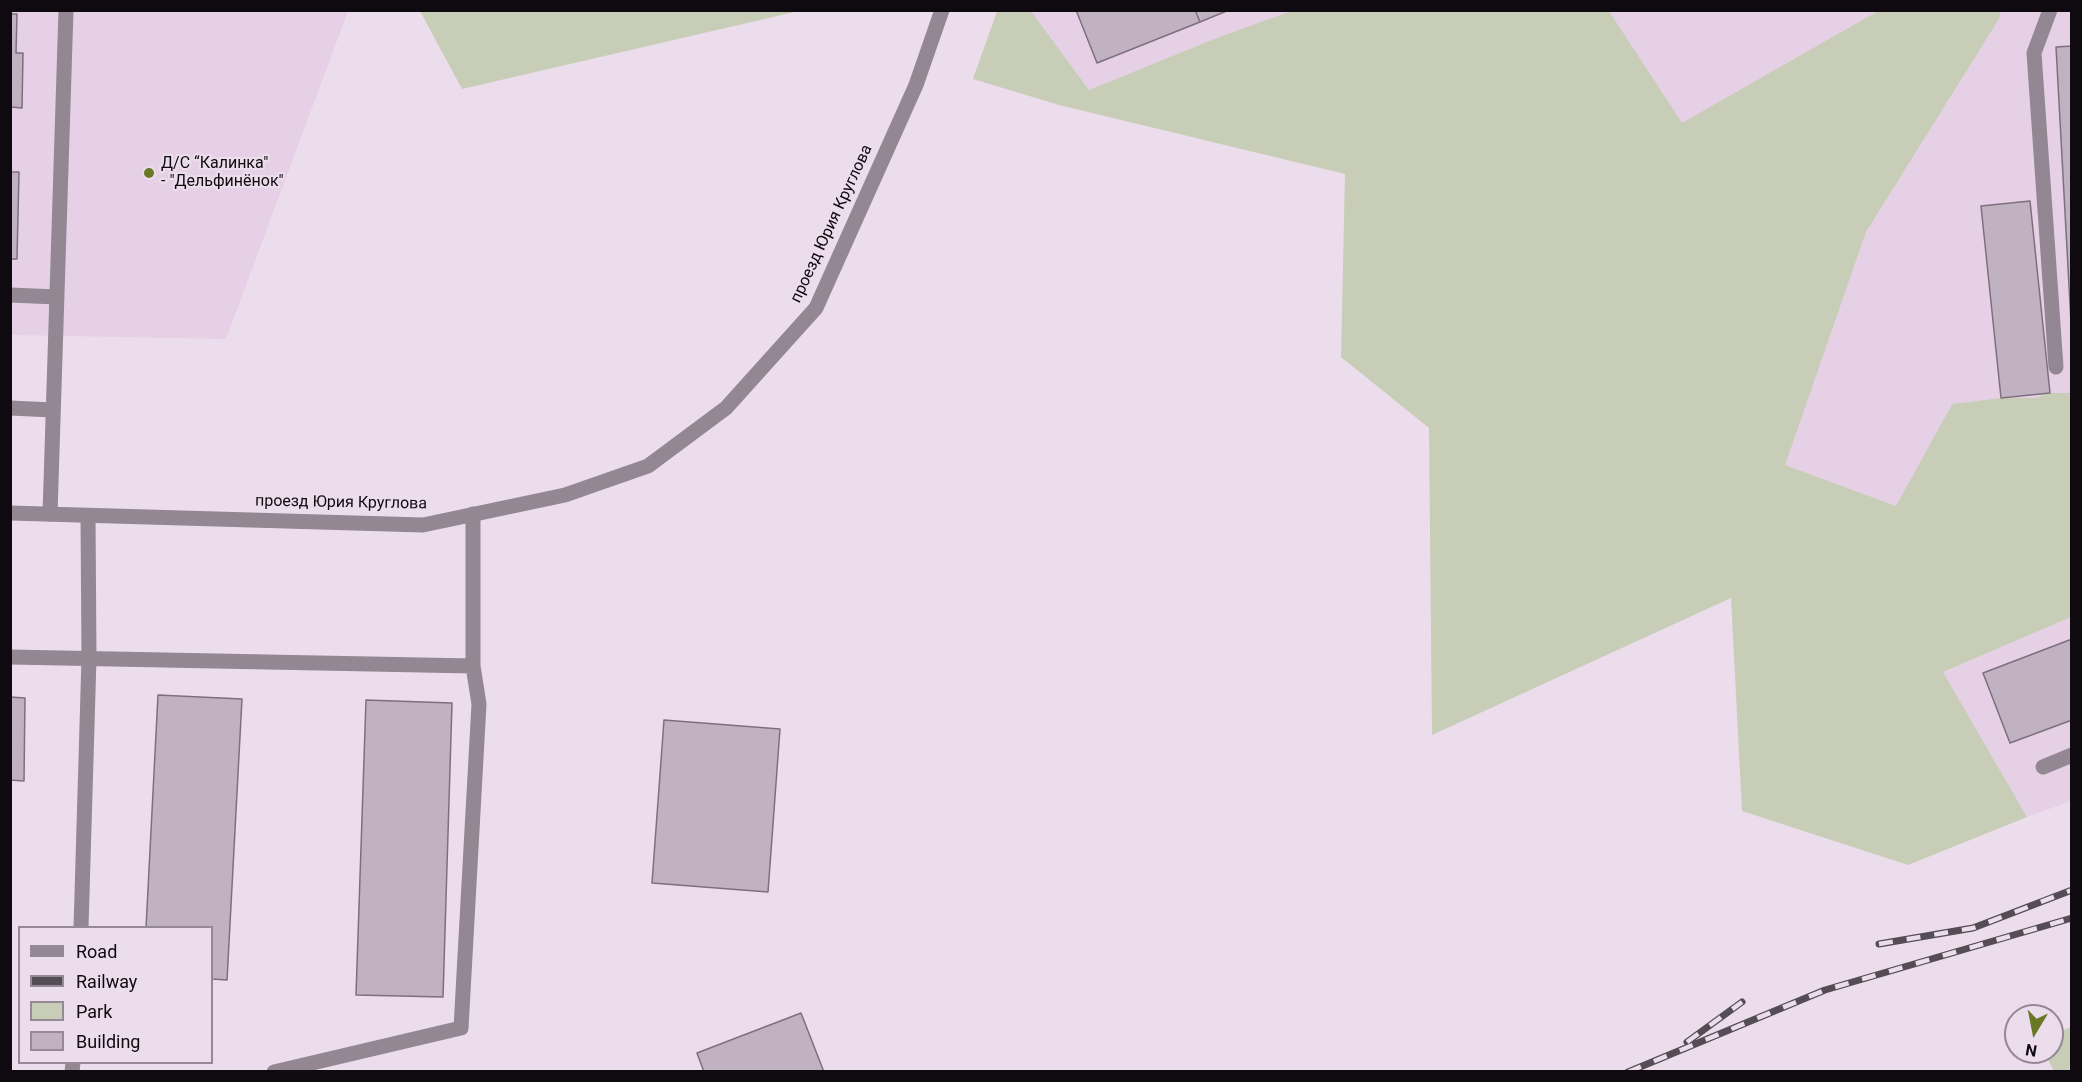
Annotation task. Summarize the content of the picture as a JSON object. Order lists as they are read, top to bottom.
{
  "streets": {
    "street": ["проезд Юрия Круглова"]
  },
  "places": ["Д/С “Калинка\" - \"Дельфинёнок\""],
  "legend": [
    "Road",
    "Railway",
    "Park",
    "Building"
  ],
  "north": "bottom"
}
